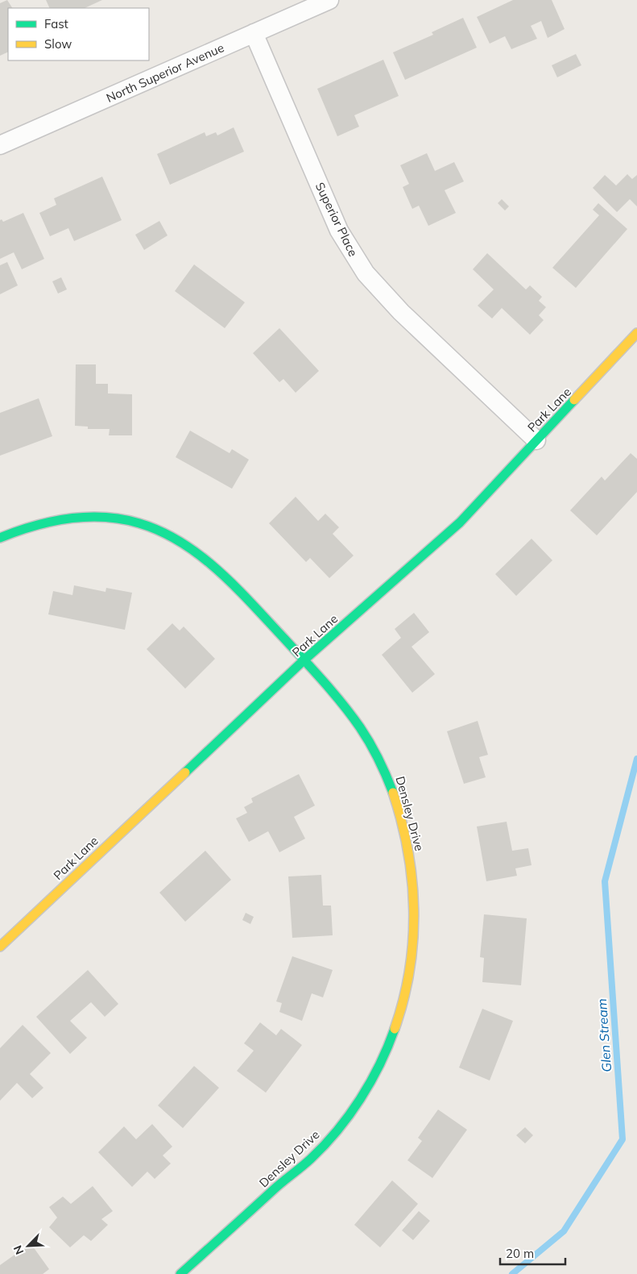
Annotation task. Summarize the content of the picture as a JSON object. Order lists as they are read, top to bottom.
{
  "streets": {
    "street": [
      "North Superior Avenue",
      "Superior Place",
      "Park Lane",
      "Densley Drive"
    ]
  },
  "crossings": [
    ["North Superior Avenue", "Superior Place"],
    ["Superior Place", "Park Lane"],
    ["Park Lane", "Densley Drive"]
  ],
  "water": ["Glen Stream"],
  "legend": ["Fast", "Slow"],
  "scale_bar": "20 m",
  "north": "bottom left"
}
